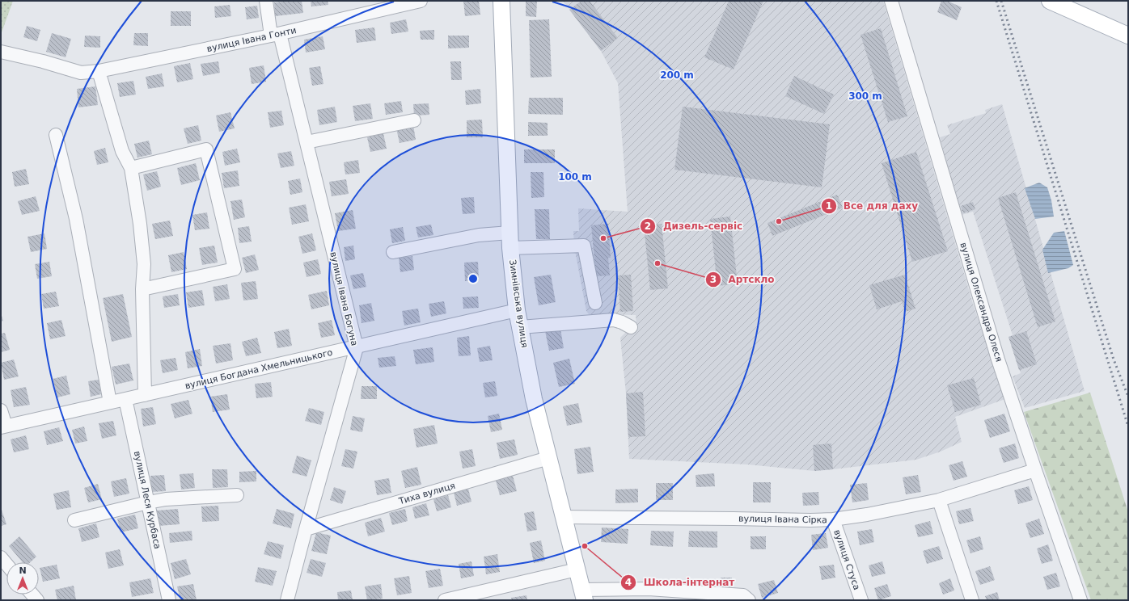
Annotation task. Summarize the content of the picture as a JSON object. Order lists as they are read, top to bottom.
{
  "streets": {
    "main road": ["Зимнівська вулиця"],
    "street": [
      "вулиця Івана Гонти",
      "вулиця Івана Богуна",
      "вулиця Олександра Олеся",
      "вулиця Богдана Хмельницького",
      "Тиха вулиця",
      "вулиця Леся Курбаса",
      "вулиця Івана Сірка",
      "вулиця Стуса"
    ]
  },
  "crossings": [
    ["вулиця Івана Гонти", "вулиця Івана Богуна"],
    ["вулиця Івана Богуна", "вулиця Богдана Хмельницького"],
    ["вулиця Івана Богуна", "Тиха вулиця"],
    ["вулиця Олександра Олеся", "вулиця Івана Сірка"],
    ["Зимнівська вулиця", "вулиця Богдана Хмельницького"],
    ["Зимнівська вулиця", "Тиха вулиця"],
    ["Зимнівська вулиця", "вулиця Івана Сірка"],
    ["вулиця Богдана Хмельницького", "вулиця Леся Курбаса"],
    ["вулиця Івана Сірка", "вулиця Стуса"]
  ],
  "places": [
    "Все для даху",
    "Дизель-сервіс",
    "Артскло",
    "Школа-інтернат"
  ],
  "north": "top",
  "rings": ["200 m", "300 m", "100 m"]
}
